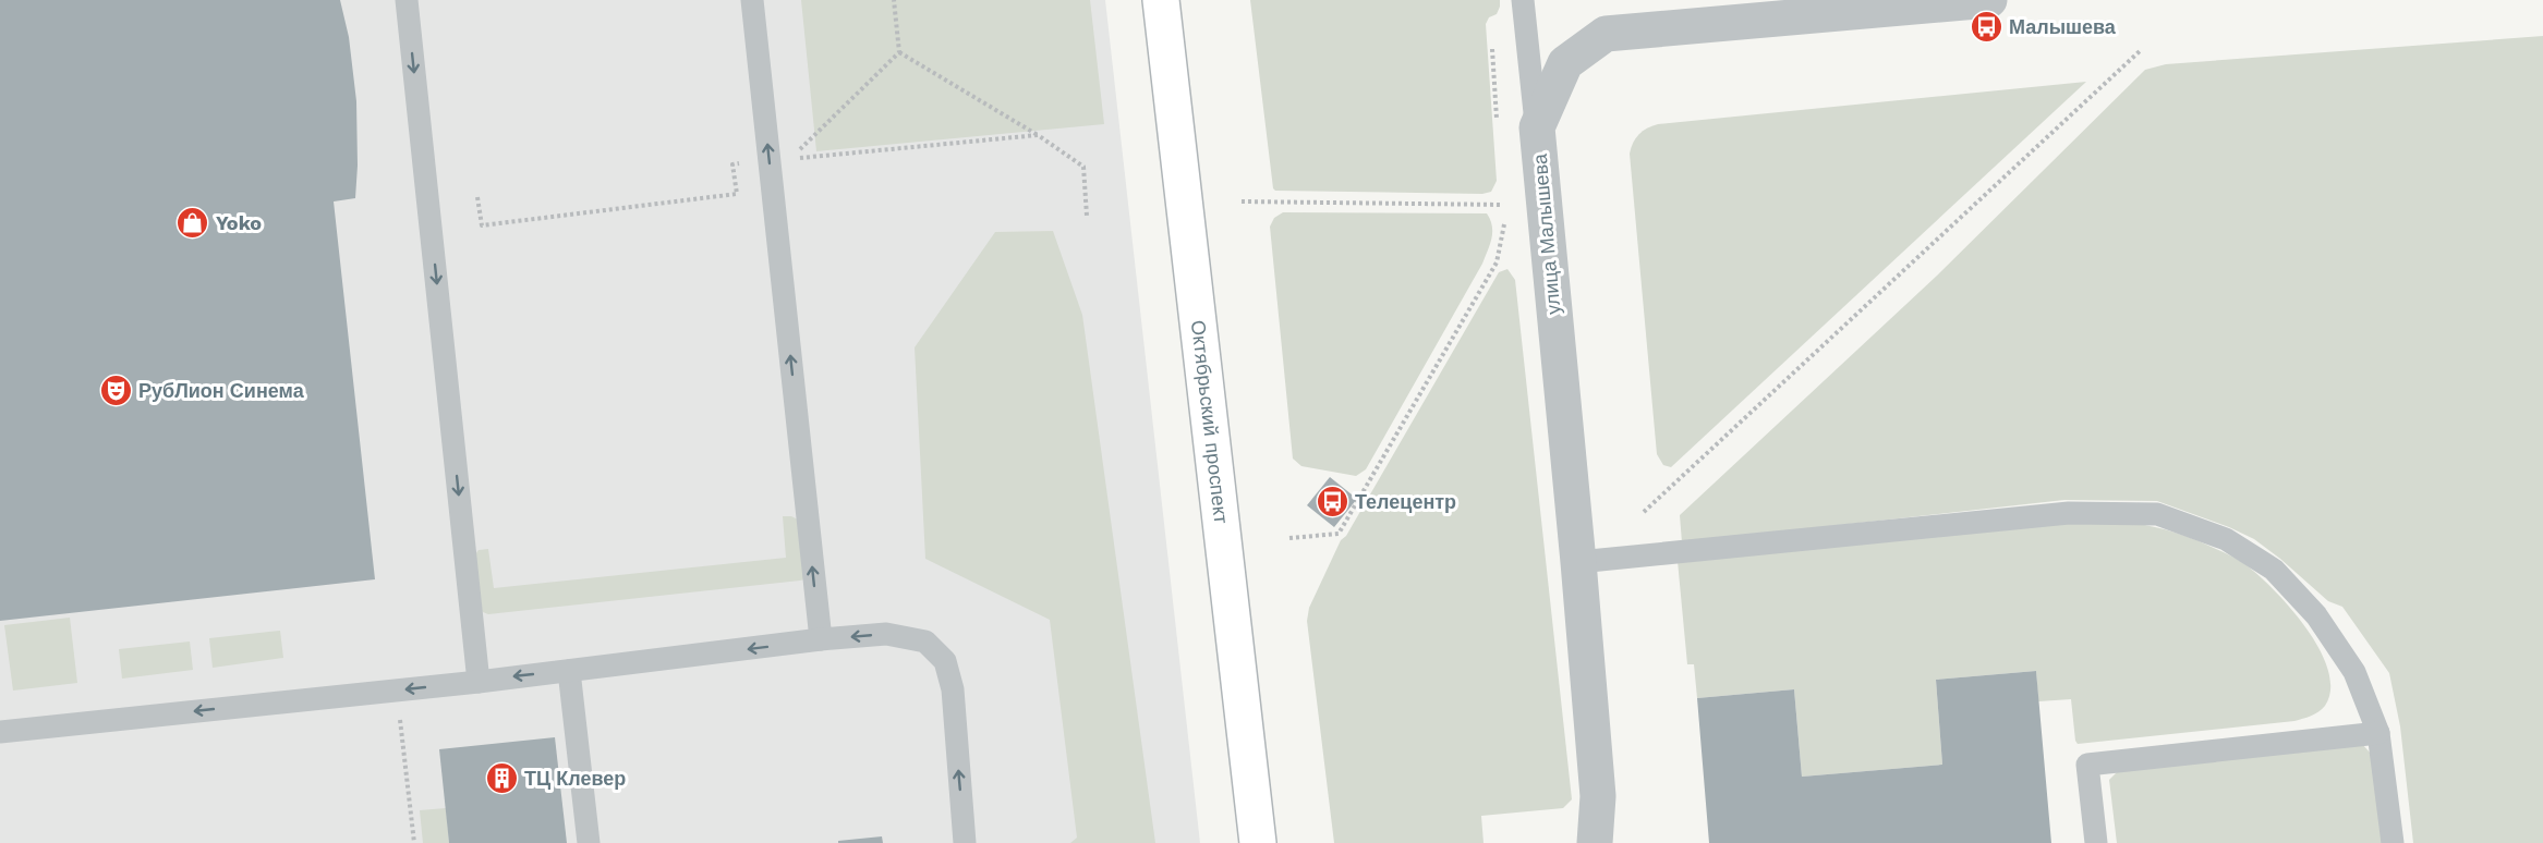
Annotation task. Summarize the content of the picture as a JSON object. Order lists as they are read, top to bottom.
{
  "streets": {
    "main road": ["Октябрьский проспект"],
    "street": ["улица Малышева"]
  },
  "places": {
    "bus stop": ["Малышева", "Телецентр"],
    "shop": ["Yoko"],
    "theatre": ["РубЛион Синема"],
    "building": ["ТЦ Клевер"]
  }
}
